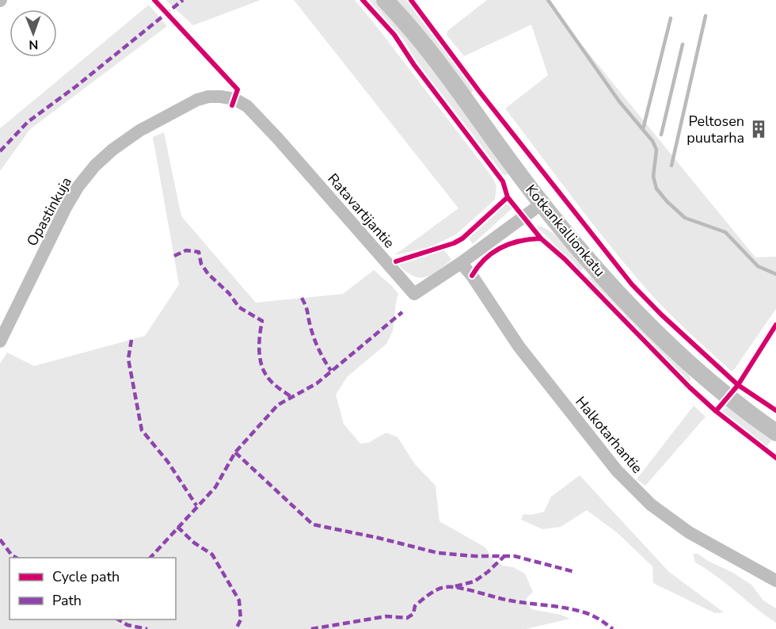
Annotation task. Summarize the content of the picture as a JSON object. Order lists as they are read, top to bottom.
{
  "streets": {
    "street": [
      "Ratavartijantie",
      "Opastinkuja",
      "Kotkankallionkatu",
      "Halkotarhantie"
    ]
  },
  "crossings": [
    ["Ratavartijantie", "Opastinkuja"],
    ["Ratavartijantie", "Kotkankallionkatu"],
    ["Ratavartijantie", "Halkotarhantie"]
  ],
  "places": {
    "building": ["Peltosen puutarha"]
  },
  "legend": ["Cycle path", "Path"],
  "north": "bottom"
}
